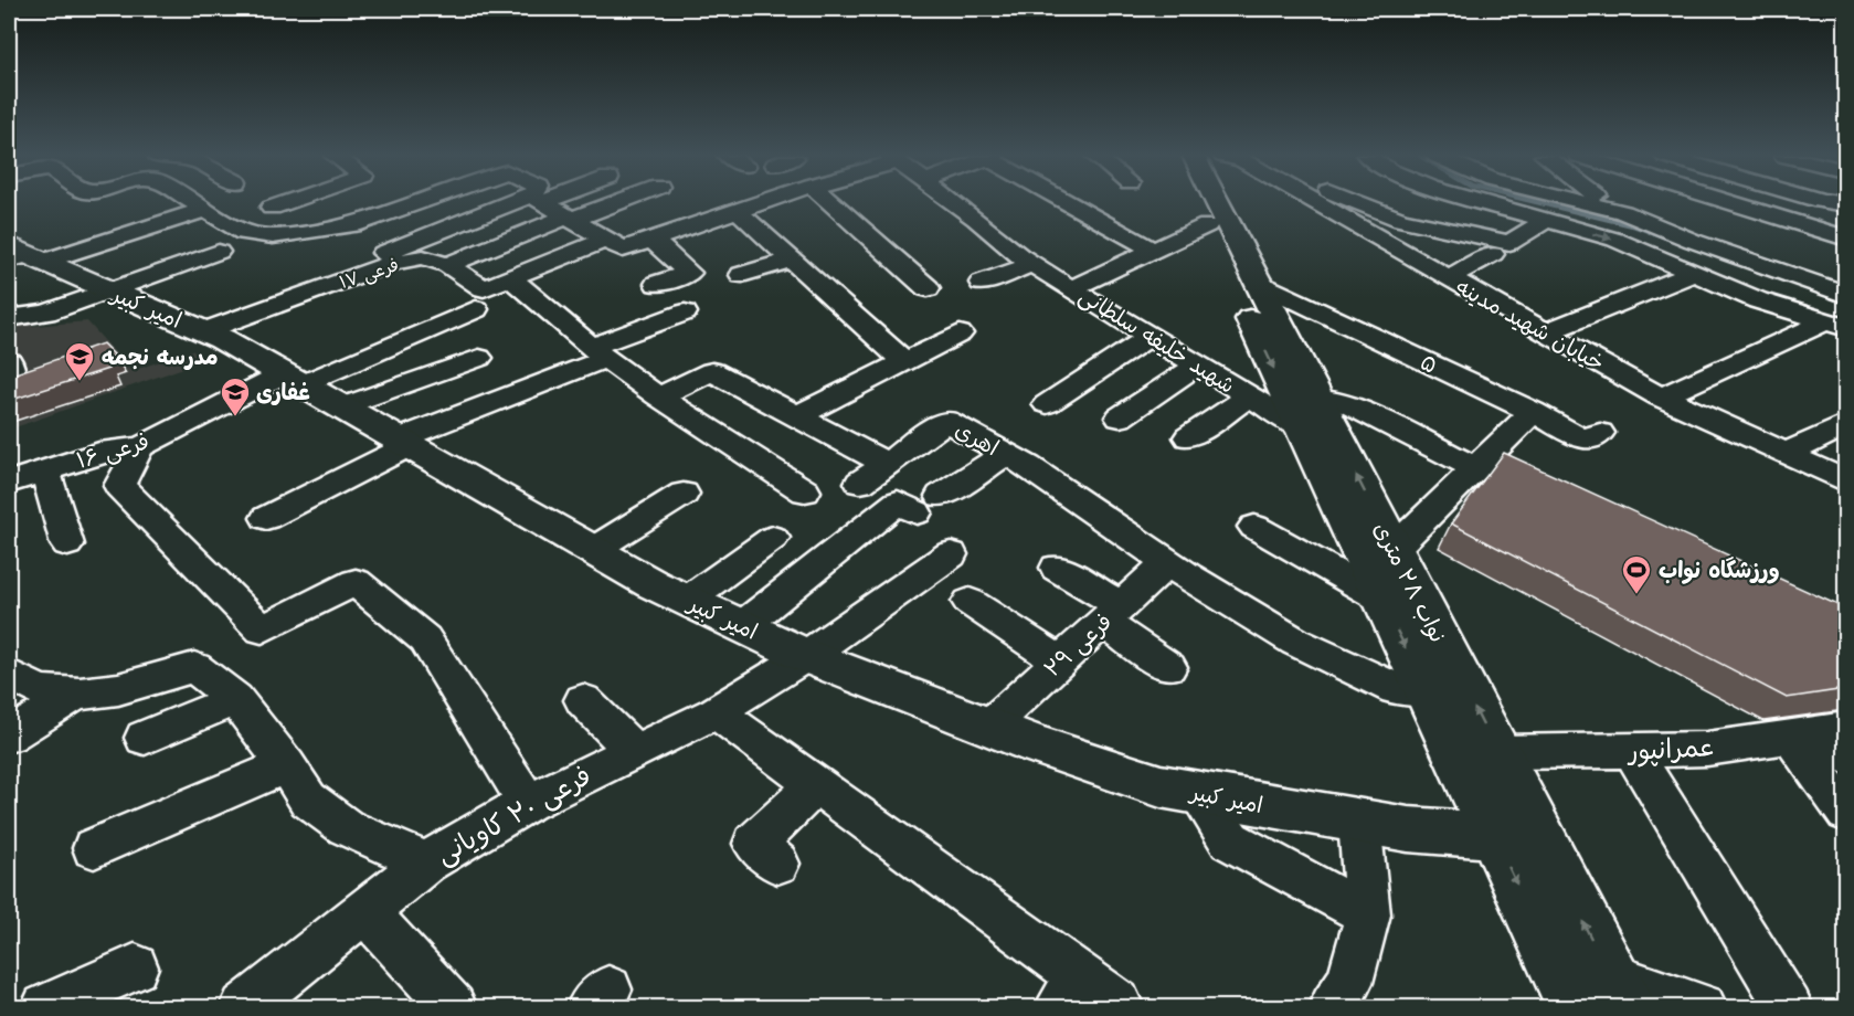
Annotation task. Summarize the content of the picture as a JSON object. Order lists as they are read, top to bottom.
{
  "streets": {
    "main road": ["امیر کبیر", "نواب ۲۸ متری"],
    "street": [
      "فرعی ۱۷",
      "خیابان شهید مدینه",
      "شهید خلیفه سلطانی",
      "۵",
      "اهری",
      "فرعی ۱۶",
      "فرعی ۲۹",
      "عمرانپور",
      "فرعی ۲۰ کاویانی"
    ]
  },
  "crossings": [
    ["فرعی ۱۷", "امیر کبیر"],
    ["امیر کبیر", "فرعی ۱۶"],
    ["امیر کبیر", "نواب ۲۸ متری"],
    ["امیر کبیر", "فرعی ۲۹"],
    ["امیر کبیر", "فرعی ۲۰ کاویانی"],
    ["شهید خلیفه سلطانی", "نواب ۲۸ متری"],
    ["۵", "نواب ۲۸ متری"],
    ["اهری", "نواب ۲۸ متری"],
    ["اهری", "فرعی ۲۹"],
    ["نواب ۲۸ متری", "عمرانپور"]
  ],
  "places": {
    "school or university": ["مدرسه نجمه", "غفاری"],
    "sports": ["ورزشگاه نواب"]
  }
}
